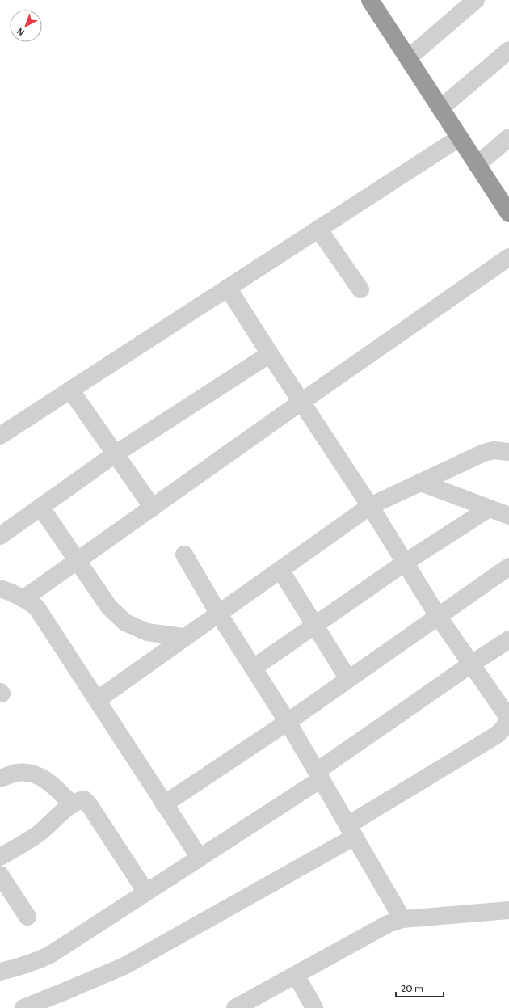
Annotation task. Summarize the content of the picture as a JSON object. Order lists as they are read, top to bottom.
{
  "scale_bar": "20 m",
  "north": "bottom left"
}
